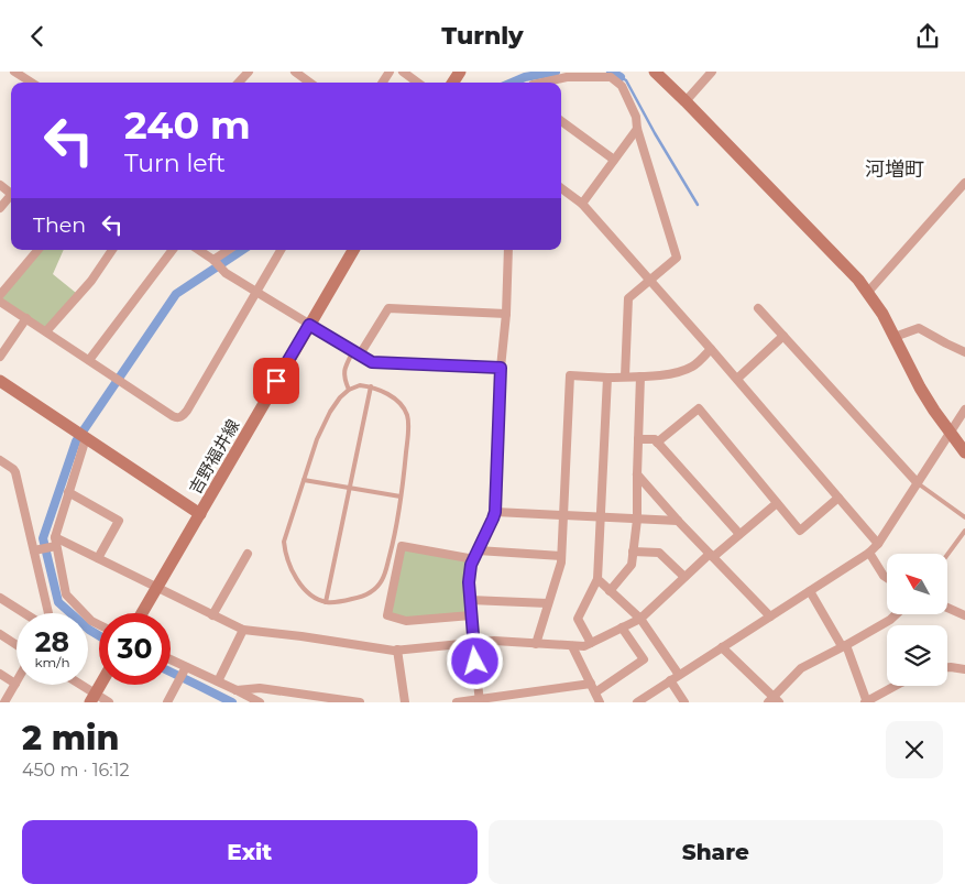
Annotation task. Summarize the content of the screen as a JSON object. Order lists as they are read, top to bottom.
{
  "streets": {
    "street": ["吉野福井線"]
  },
  "districts": ["河増町"],
  "north": "top left",
  "page": {
    "header": "Turnly",
    "turn": ["240 m", "Turn left"],
    "then": "Then",
    "speed": "28 km/h",
    "limit": "30",
    "heading": ["2 min", "450 m · 16:12"],
    "buttons": ["Exit", "Share"]
  }
}
